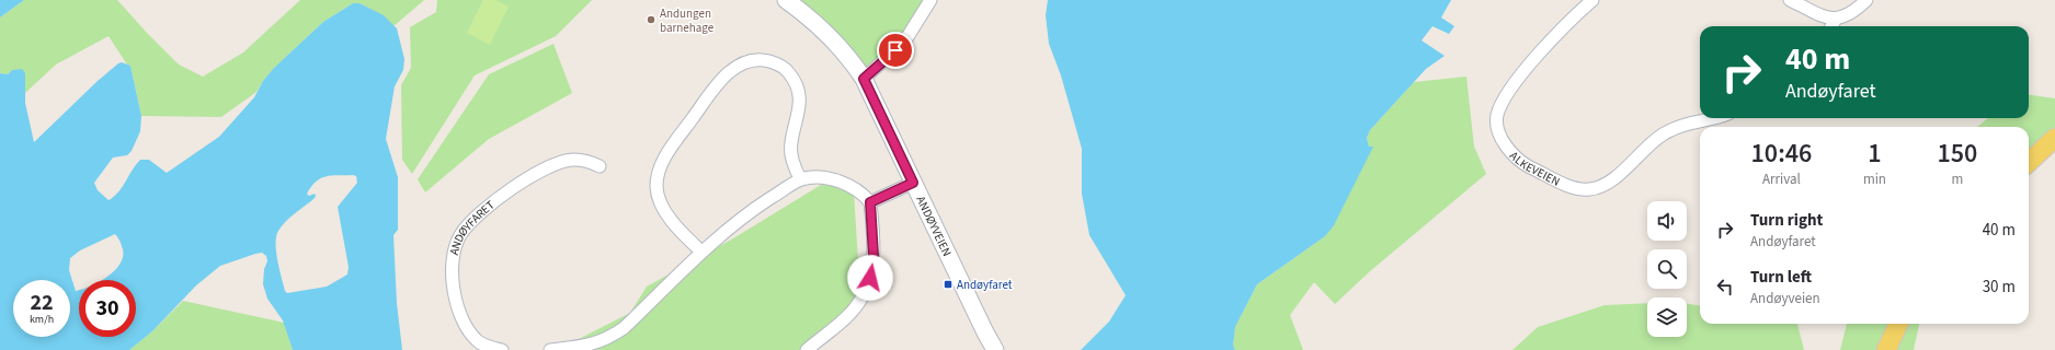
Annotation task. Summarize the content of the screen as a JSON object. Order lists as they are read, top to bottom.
{
  "streets": {
    "street": ["ALKEVEIEN", "ANDØYVEIEN", "ANDØYFARET"]
  },
  "places": {
    "other": ["Andungen barnehage"],
    "transit": ["Andøyfaret"]
  },
  "page": {
    "turn": ["40 m", "Andøyfaret"],
    "eta": [
      "10:46",
      "Arrival",
      "1",
      "min",
      "150",
      "m"
    ],
    "list": [
      {
        "name": "Turn right",
        "note": "Andøyfaret",
        "value": "40 m"
      },
      {
        "name": "Turn left",
        "note": "Andøyveien",
        "value": "30 m"
      }
    ],
    "speed": "22 km/h",
    "limit": "30"
  }
}
